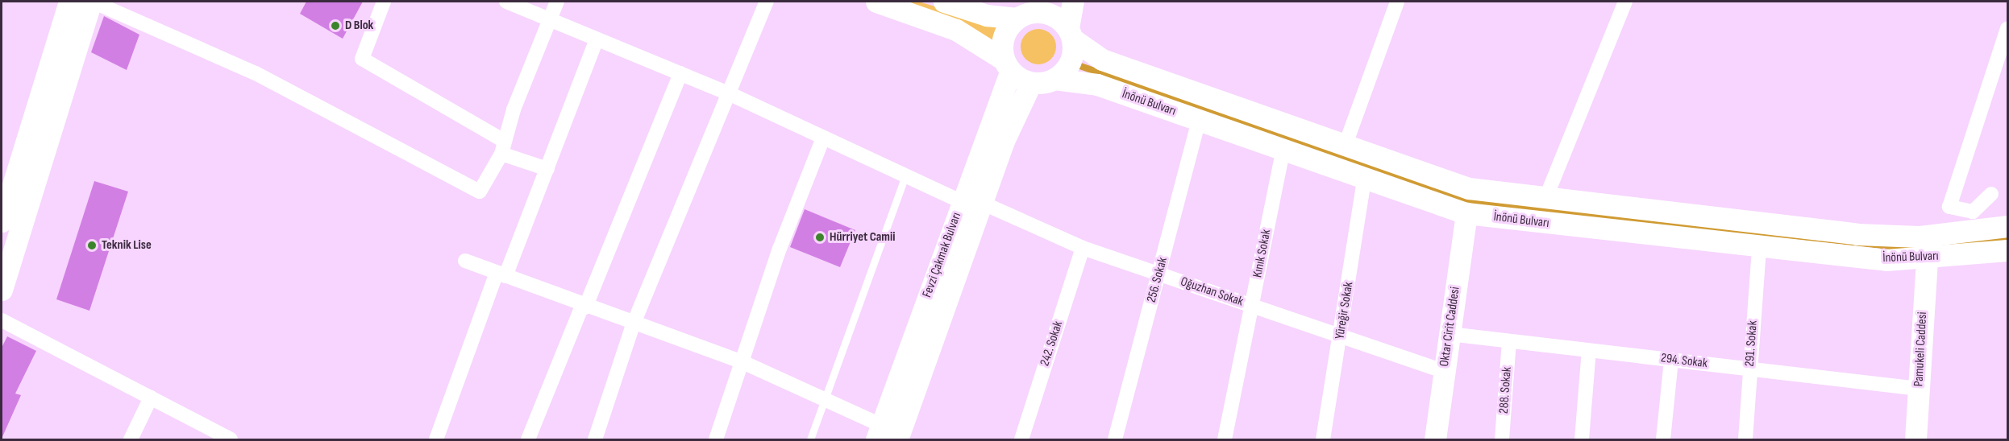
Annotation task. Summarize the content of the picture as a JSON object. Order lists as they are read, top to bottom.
{
  "streets": {
    "main road": [
      "İnönü Bulvarı",
      "Fevzi Çakmak Bulvarı",
      "Oktar Cirit Caddesi",
      "Pamukeli Caddesi"
    ],
    "street": [
      "Kınık Sokak",
      "256. Sokak",
      "Oğuzhan Sokak",
      "Yüreğir Sokak",
      "242. Sokak",
      "291. Sokak",
      "294. Sokak",
      "288. Sokak"
    ]
  },
  "crossings": [
    ["İnönü Bulvarı", "Kınık Sokak"],
    ["İnönü Bulvarı", "Fevzi Çakmak Bulvarı"],
    ["İnönü Bulvarı", "256. Sokak"],
    ["İnönü Bulvarı", "Yüreğir Sokak"],
    ["İnönü Bulvarı", "Oktar Cirit Caddesi"],
    ["İnönü Bulvarı", "291. Sokak"],
    ["İnönü Bulvarı", "Pamukeli Caddesi"],
    ["Kınık Sokak", "Oğuzhan Sokak"],
    ["Fevzi Çakmak Bulvarı", "Oğuzhan Sokak"],
    ["256. Sokak", "Oğuzhan Sokak"],
    ["Oğuzhan Sokak", "Yüreğir Sokak"],
    ["Oğuzhan Sokak", "Oktar Cirit Caddesi"],
    ["Oğuzhan Sokak", "242. Sokak"],
    ["Oktar Cirit Caddesi", "294. Sokak"],
    ["291. Sokak", "294. Sokak"],
    ["Pamukeli Caddesi", "294. Sokak"],
    ["294. Sokak", "288. Sokak"]
  ],
  "places": ["D Blok", "Hürriyet Camii", "Teknik Lise"]
}
